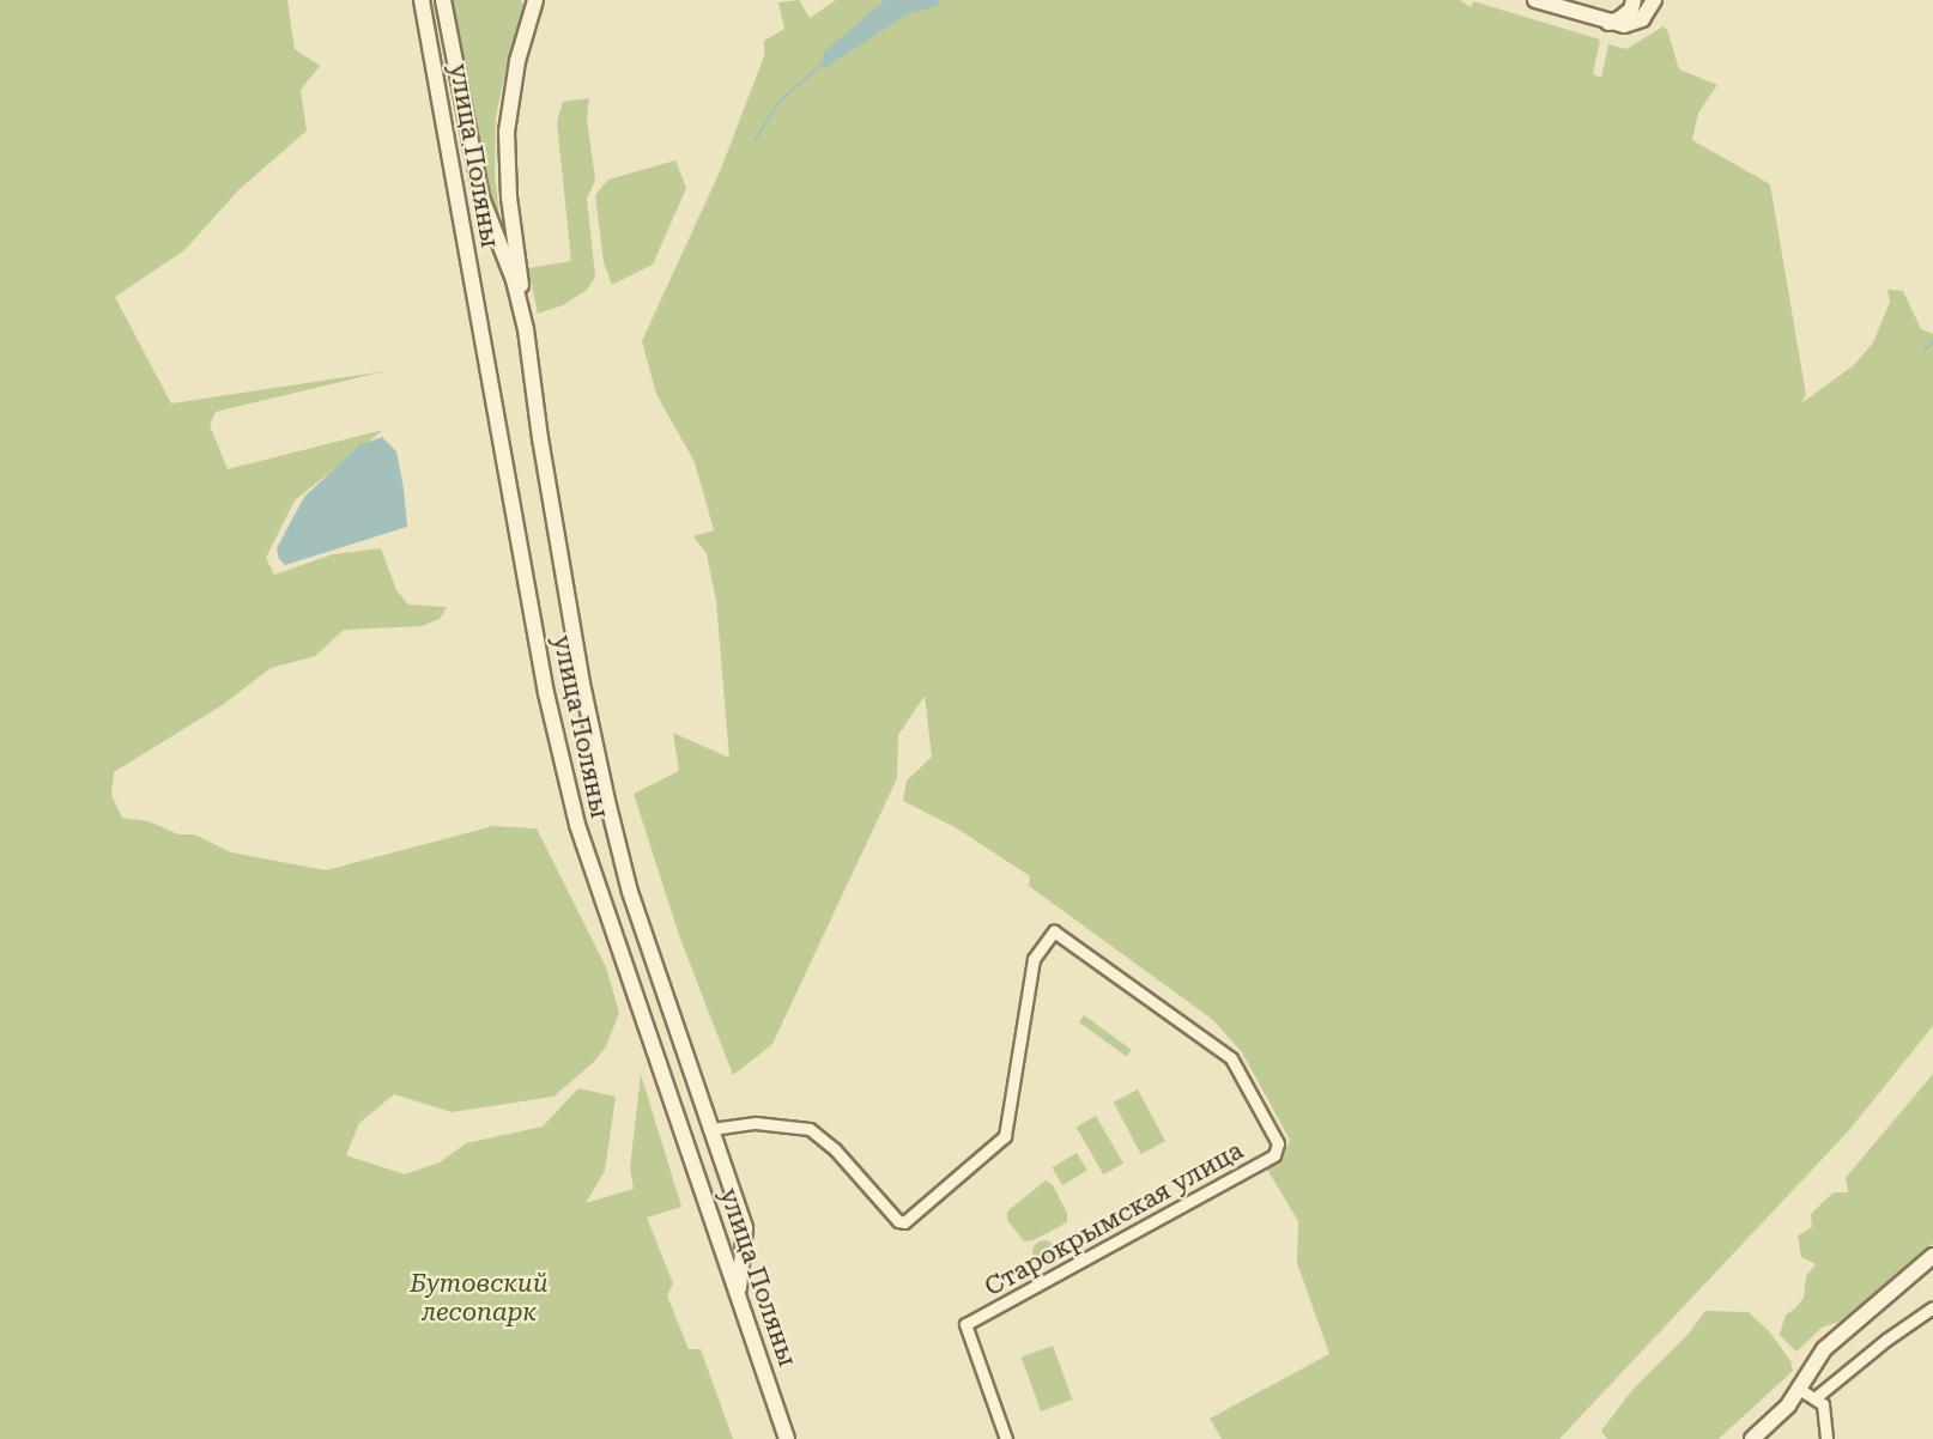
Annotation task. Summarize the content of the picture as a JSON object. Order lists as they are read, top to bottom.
{
  "streets": {
    "main road": ["улица Поляны"],
    "street": ["Старокрымская улица"]
  },
  "crossings": [
    ["улица Поляны", "Старокрымская улица"]
  ],
  "parks": ["Бутовский лесопарк"]
}
